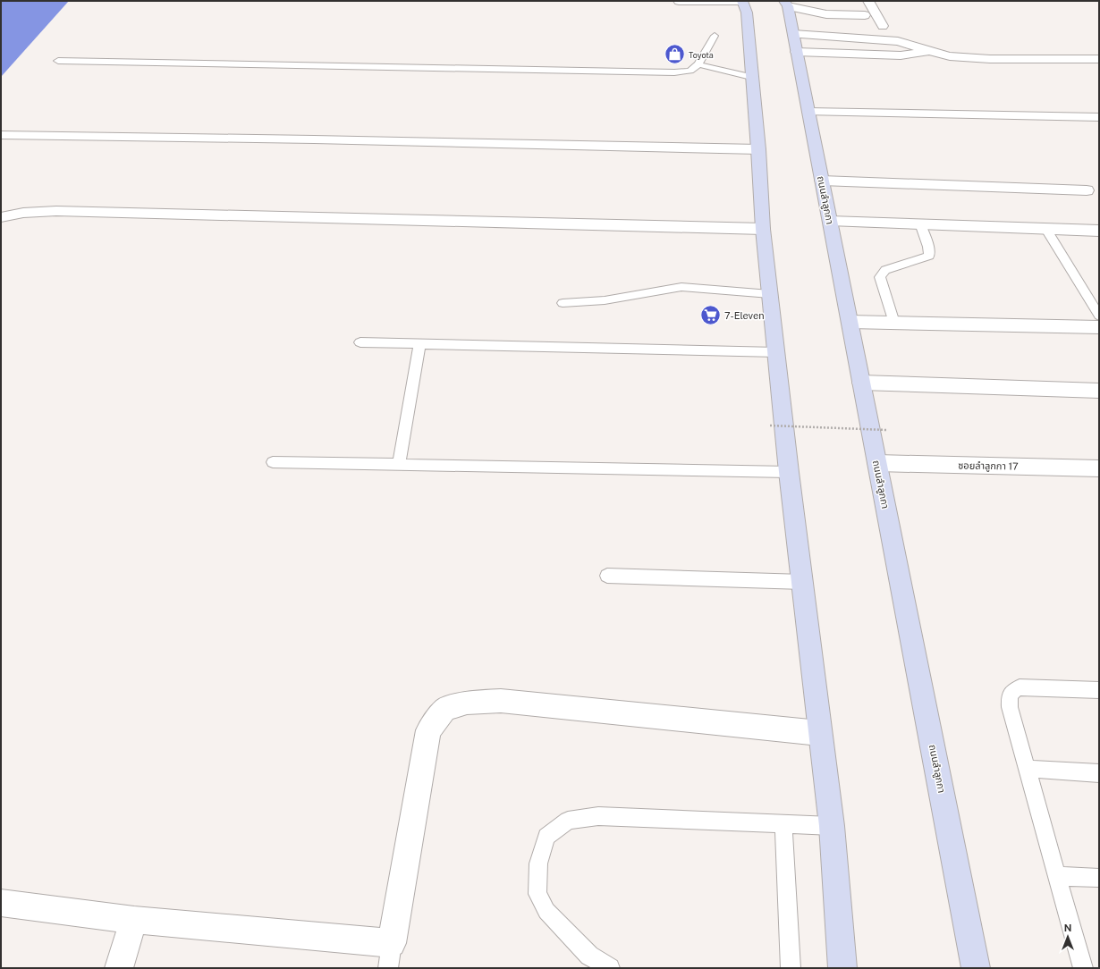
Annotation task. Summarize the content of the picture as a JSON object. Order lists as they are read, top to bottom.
{
  "streets": {
    "main road": ["ถนนลำลูกกา"],
    "street": ["ซอยลำลูกกา 17"]
  },
  "crossings": [
    ["ถนนลำลูกกา", "ซอยลำลูกกา 17"]
  ],
  "places": {
    "shop": ["Toyota"],
    "supermarket": ["7-Eleven"]
  },
  "north": "top"
}
